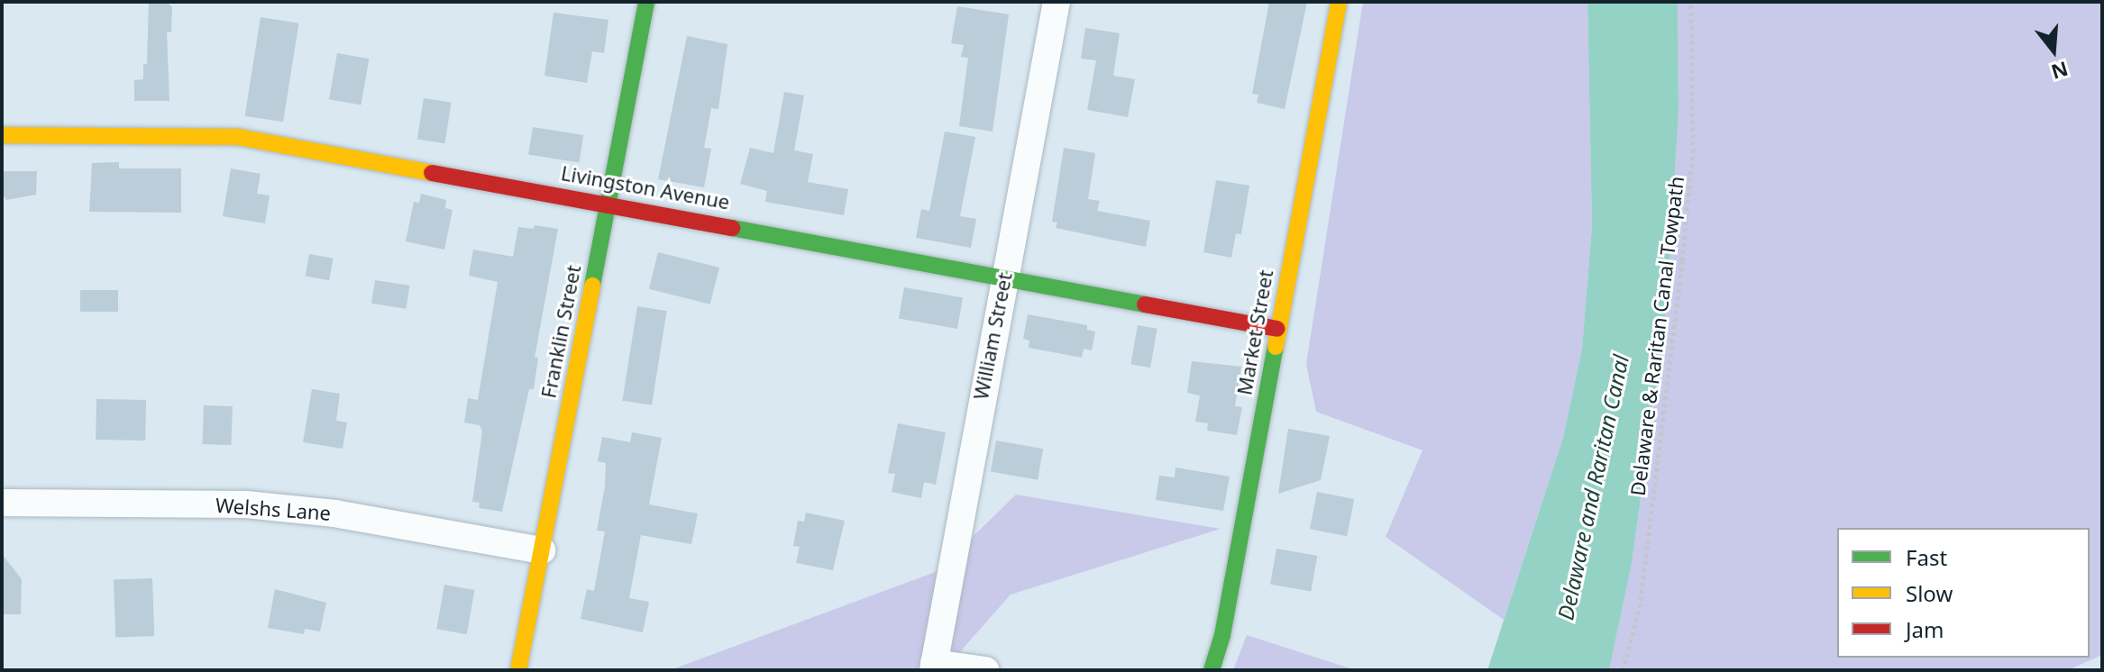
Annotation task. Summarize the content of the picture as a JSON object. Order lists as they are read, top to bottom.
{
  "streets": {
    "street": [
      "Livingston Avenue",
      "Franklin Street",
      "Market Street",
      "William Street",
      "Welshs Lane"
    ],
    "path": ["Delaware & Raritan Canal Towpath"]
  },
  "crossings": [
    ["Livingston Avenue", "Franklin Street"],
    ["Livingston Avenue", "Market Street"],
    ["Livingston Avenue", "William Street"],
    ["Franklin Street", "Welshs Lane"]
  ],
  "water": ["Delaware and Raritan Canal"],
  "legend": ["Fast", "Slow", "Jam"],
  "north": "bottom"
}
